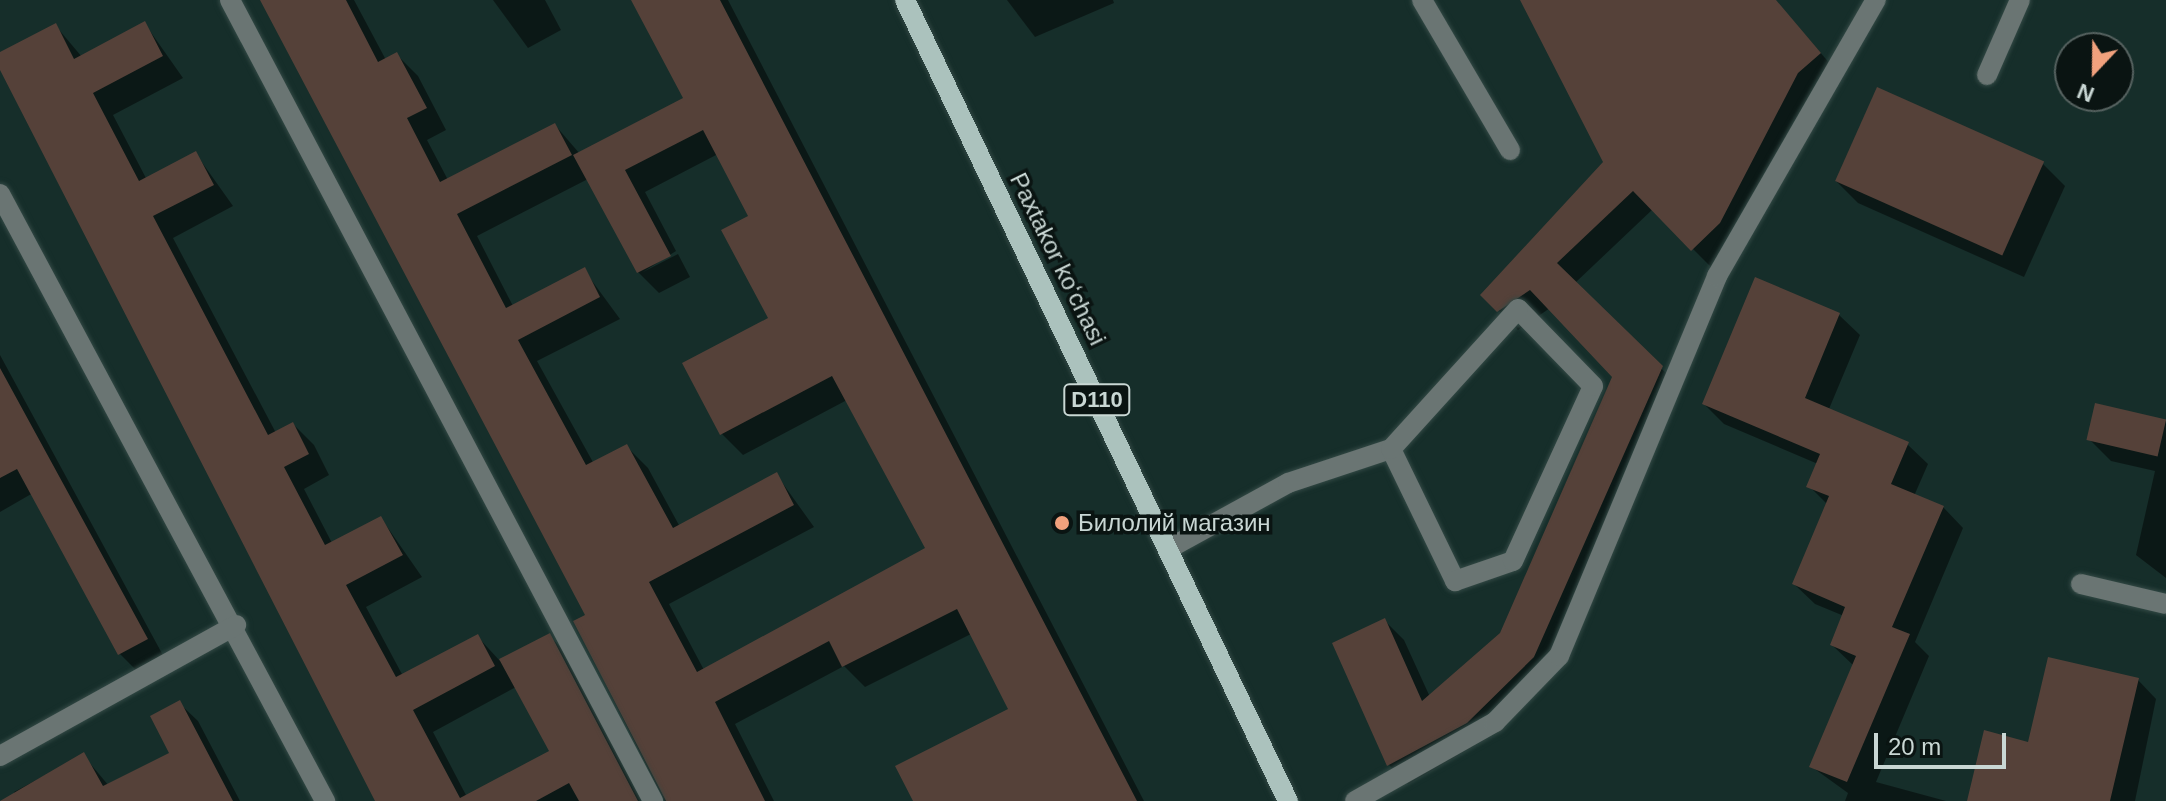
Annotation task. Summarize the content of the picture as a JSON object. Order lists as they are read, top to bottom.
{
  "streets": {
    "main road": ["Paxtakor koʻchasi", "D110"]
  },
  "places": ["Билолий магазин"],
  "scale_bar": "20 m",
  "north": "bottom"
}
